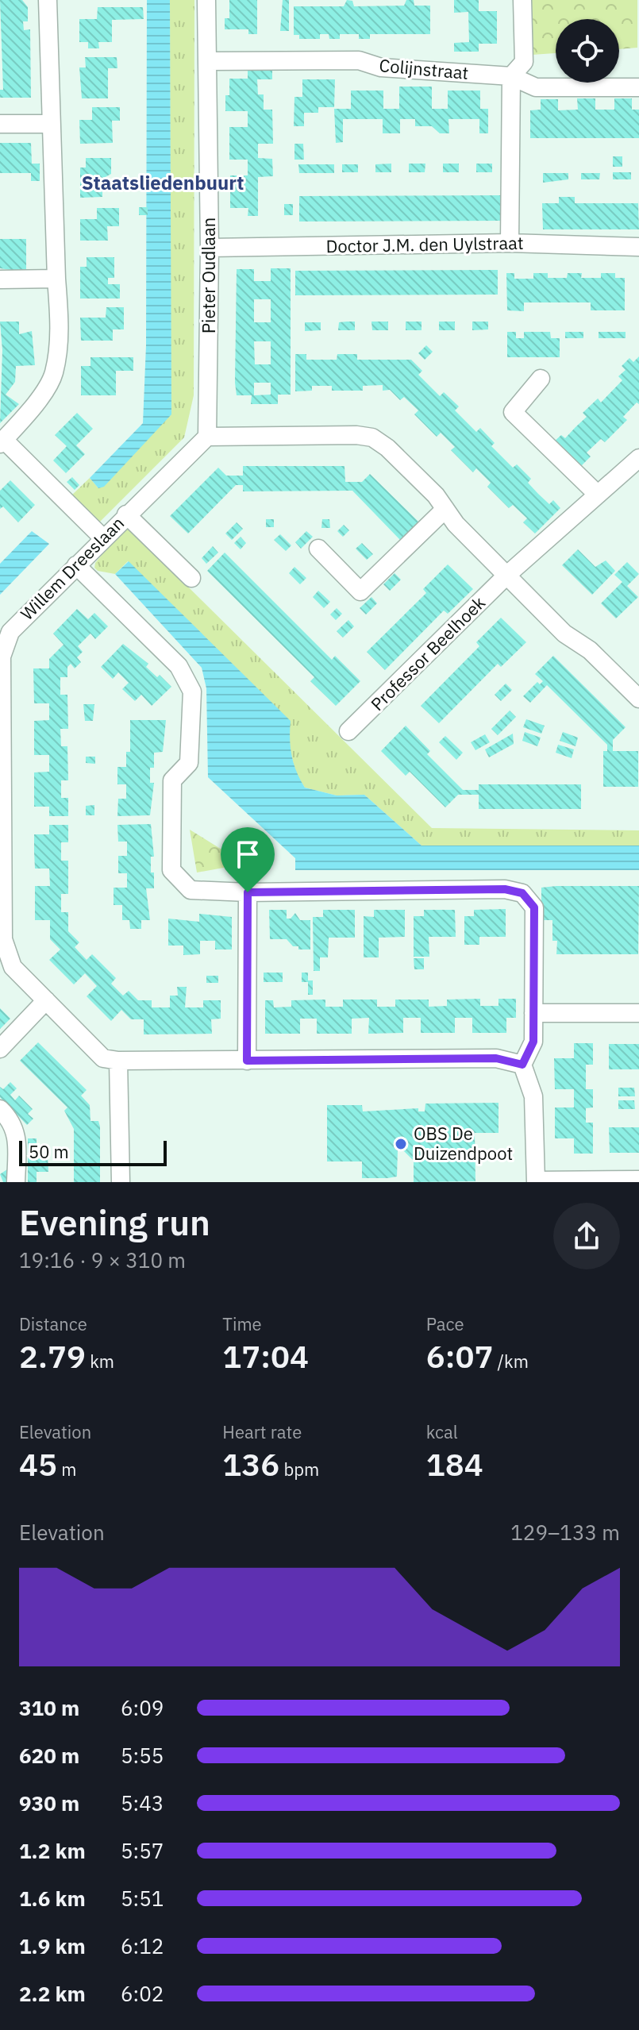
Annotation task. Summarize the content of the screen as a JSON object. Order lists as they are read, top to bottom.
{
  "streets": {
    "street": [
      "Colijnstraat",
      "Doctor J.M. den Uylstraat",
      "Pieter Oudlaan",
      "Willem Dreeslaan",
      "Professor Beelhoek"
    ]
  },
  "crossings": [
    ["Colijnstraat", "Pieter Oudlaan"],
    ["Doctor J.M. den Uylstraat", "Pieter Oudlaan"],
    ["Pieter Oudlaan", "Willem Dreeslaan"]
  ],
  "districts": ["Staatsliedenbuurt"],
  "places": ["OBS De Duizendpoot"],
  "scale_bar": "50 m",
  "page": {
    "scale": "50 m",
    "heading": ["Evening run", "19:16 · 9 × 310 m"],
    "stats": [
      ["Distance", "2.79 km"],
      ["Time", "17:04"],
      ["Pace", "6:07 /km"],
      ["Elevation", "45 m"],
      ["Heart rate", "136 bpm"],
      ["kcal", "184"]
    ],
    "chart": ["Elevation", "129–133 m"],
    "list": [
      {
        "name": "310 m",
        "note": "6:09"
      },
      {
        "name": "620 m",
        "note": "5:55"
      },
      {
        "name": "930 m",
        "note": "5:43"
      },
      {
        "name": "1.2 km",
        "note": "5:57"
      },
      {
        "name": "1.6 km",
        "note": "5:51"
      },
      {
        "name": "1.9 km",
        "note": "6:12"
      },
      {
        "name": "2.2 km",
        "note": "6:02"
      }
    ]
  }
}
